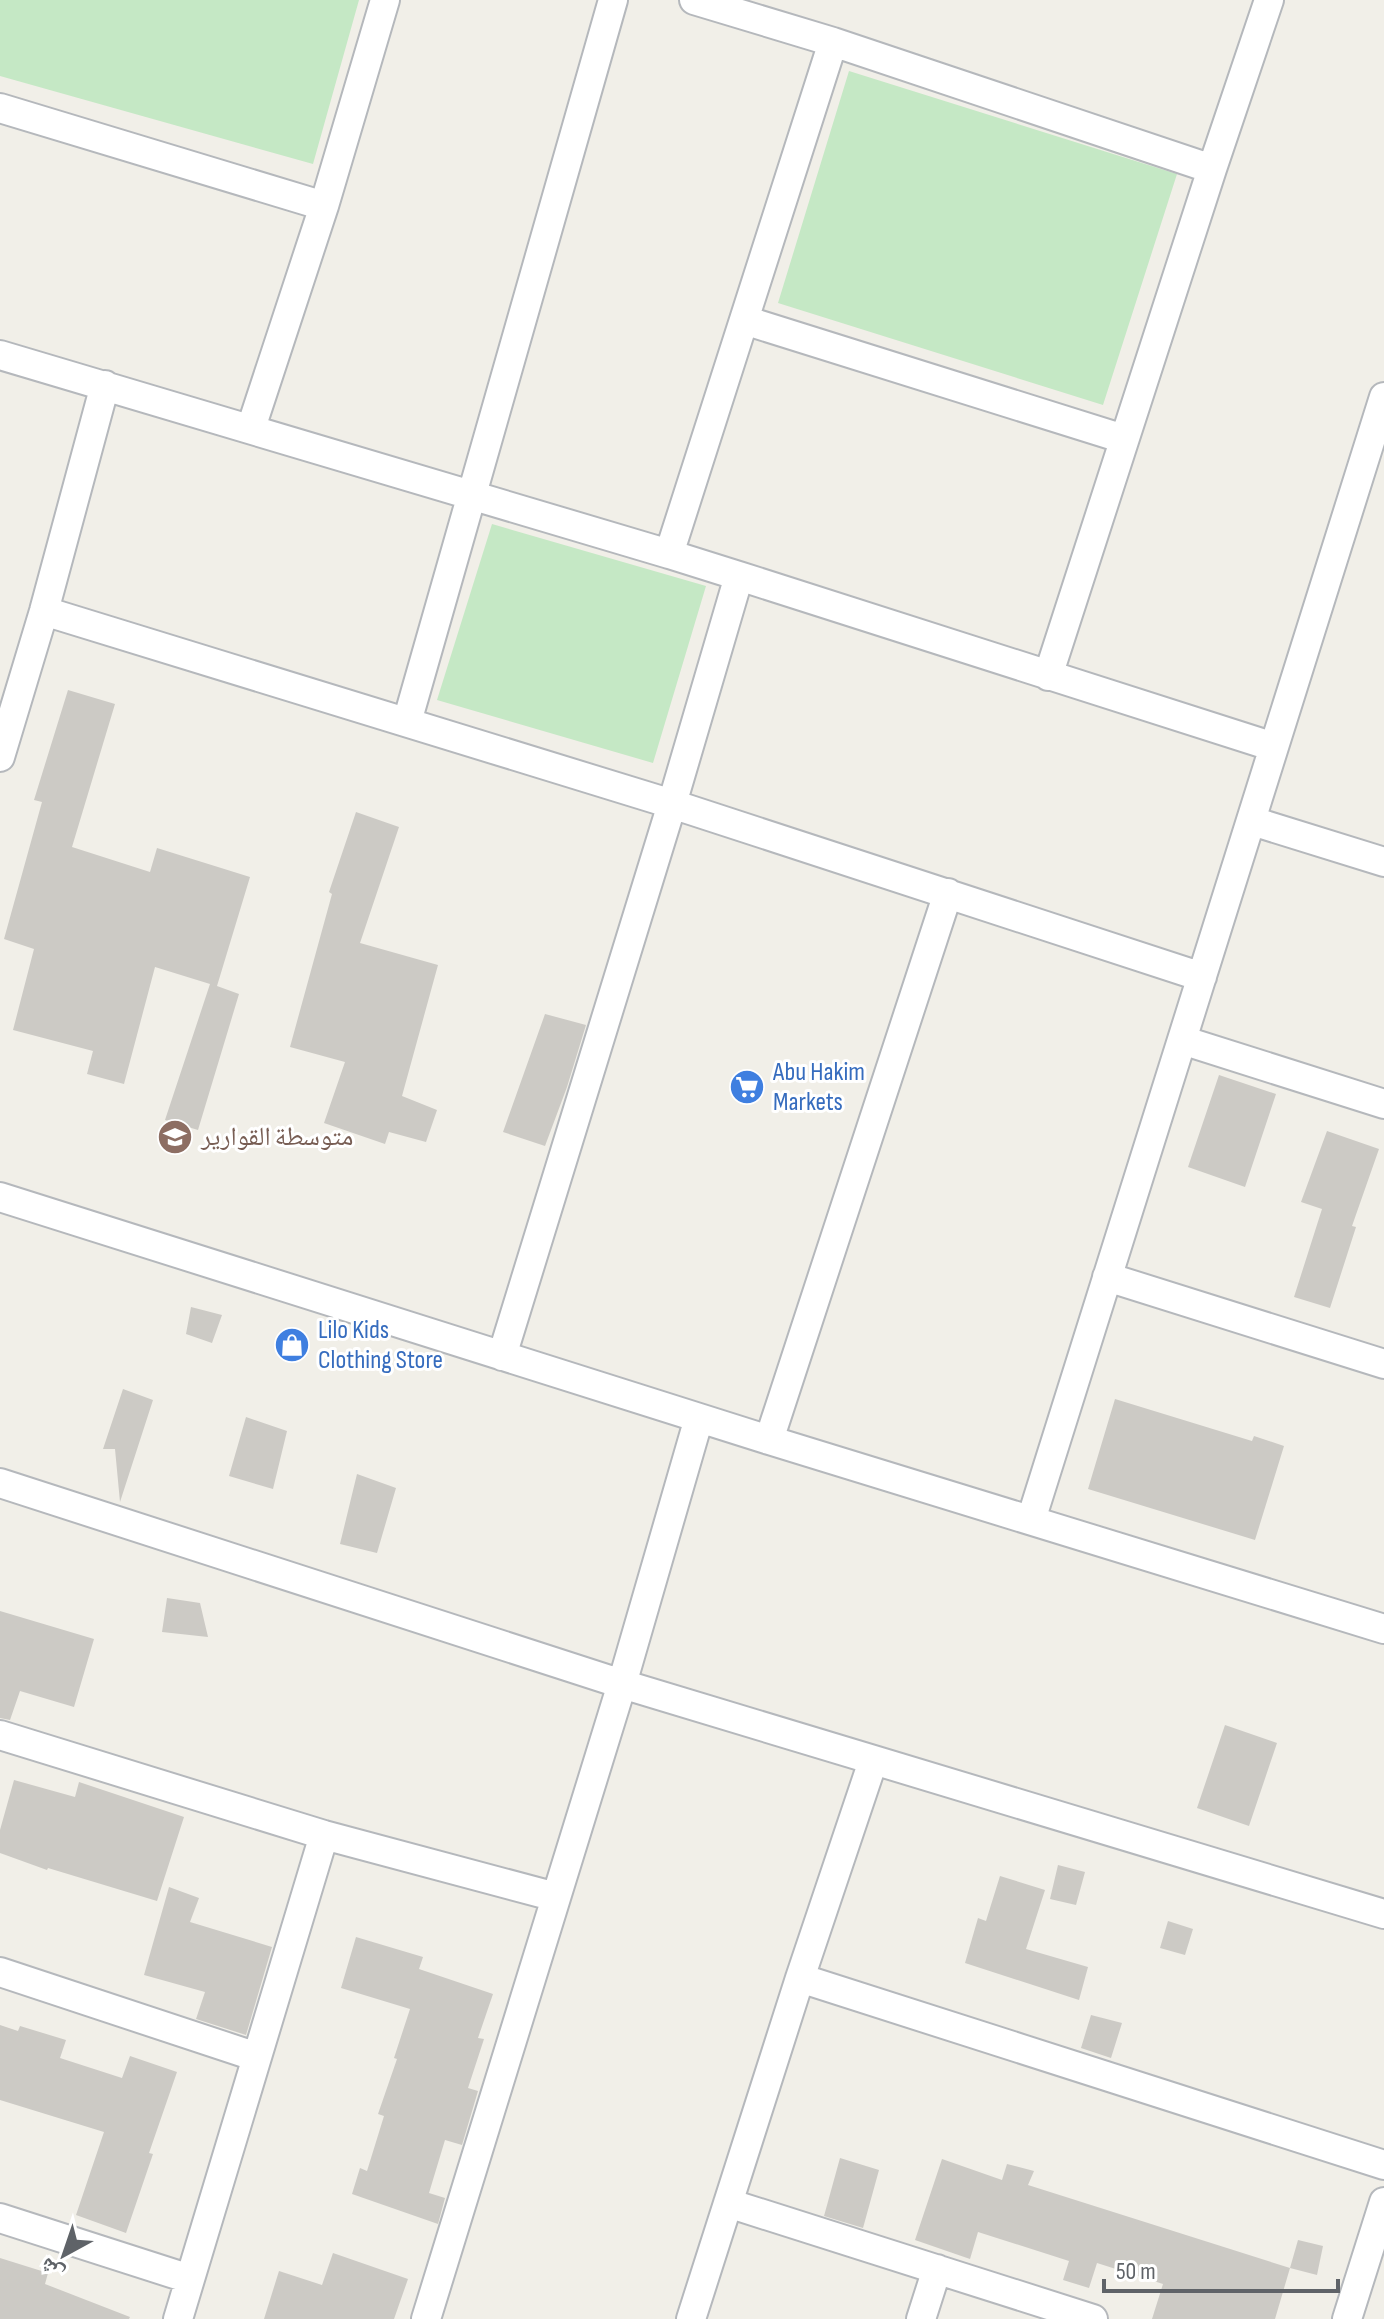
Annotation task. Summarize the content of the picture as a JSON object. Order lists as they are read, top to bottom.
{
  "places": {
    "supermarket": ["Abu Hakim Markets"],
    "school or university": ["متوسطة القوارير"],
    "shop": ["Lilo Kids Clothing Store"]
  },
  "scale_bar": "50 m",
  "north": "bottom left"
}
